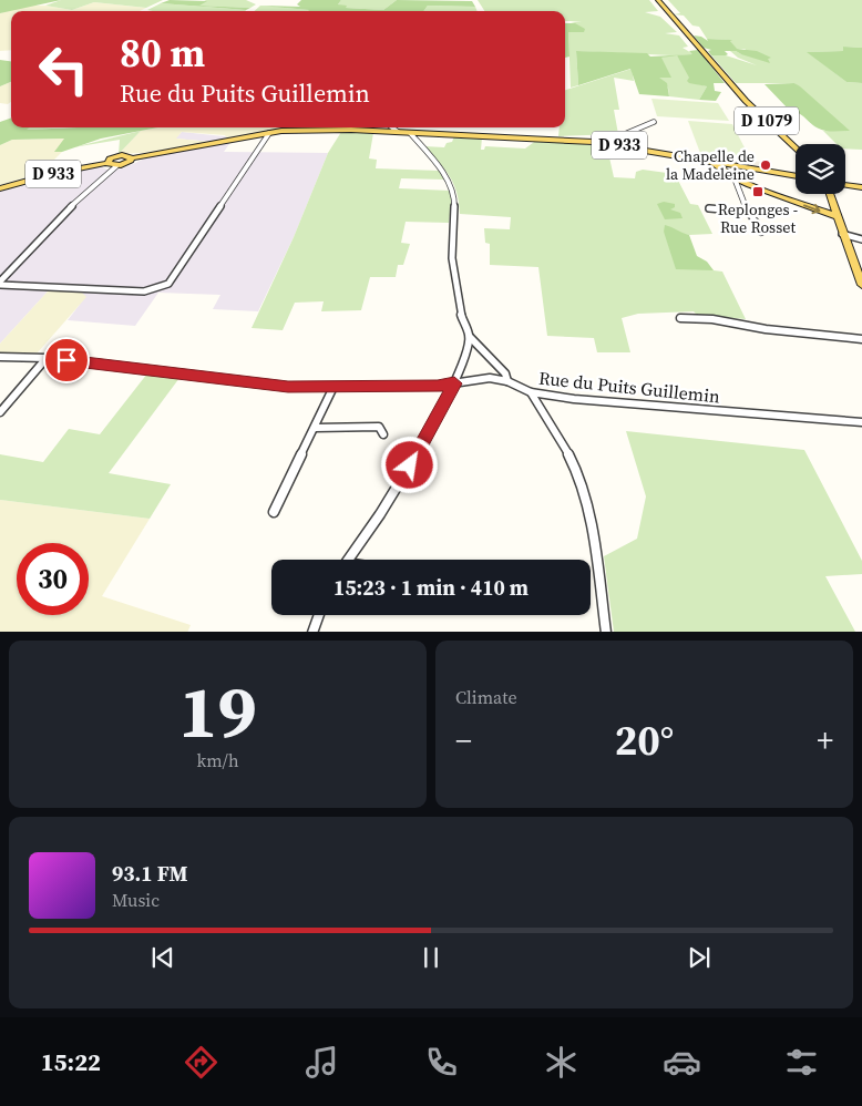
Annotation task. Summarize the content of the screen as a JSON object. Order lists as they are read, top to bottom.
{
  "streets": {
    "main road": ["D 1079", "D 933"],
    "street": ["Rue du Puits Guillemin"]
  },
  "places": {
    "other": ["Chapelle de la Madeleine"],
    "transit": ["Replonges - Rue Rosset"]
  },
  "page": {
    "turn": ["80 m", "Rue du Puits Guillemin"],
    "limit": "30",
    "trip": "15:23 · 1 min · 410 m",
    "tile": [
      ["19", "km/h"],
      "Climate"
    ],
    "heat": ["−", "20°", "+"],
    "song": ["93.1 FM", "Music"],
    "tabs": "15:22"
  }
}
